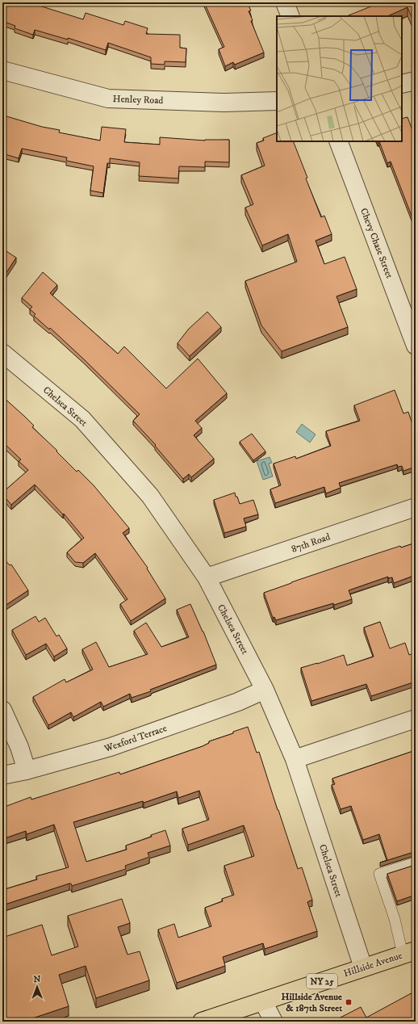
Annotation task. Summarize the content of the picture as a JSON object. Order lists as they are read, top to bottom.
{
  "streets": {
    "main road": ["Hillside Avenue", "NY 25"],
    "street": [
      "Henley Road",
      "Chevy Chase Street",
      "Chelsea Street",
      "87th Road",
      "Wexford Terrace"
    ]
  },
  "crossings": [
    ["Chelsea Street", "87th Road"],
    ["Chelsea Street", "Wexford Terrace"],
    ["Chelsea Street", "Hillside Avenue"]
  ],
  "places": {
    "transit": ["Hillside Avenue & 187th Street"]
  },
  "north": "top"
}
